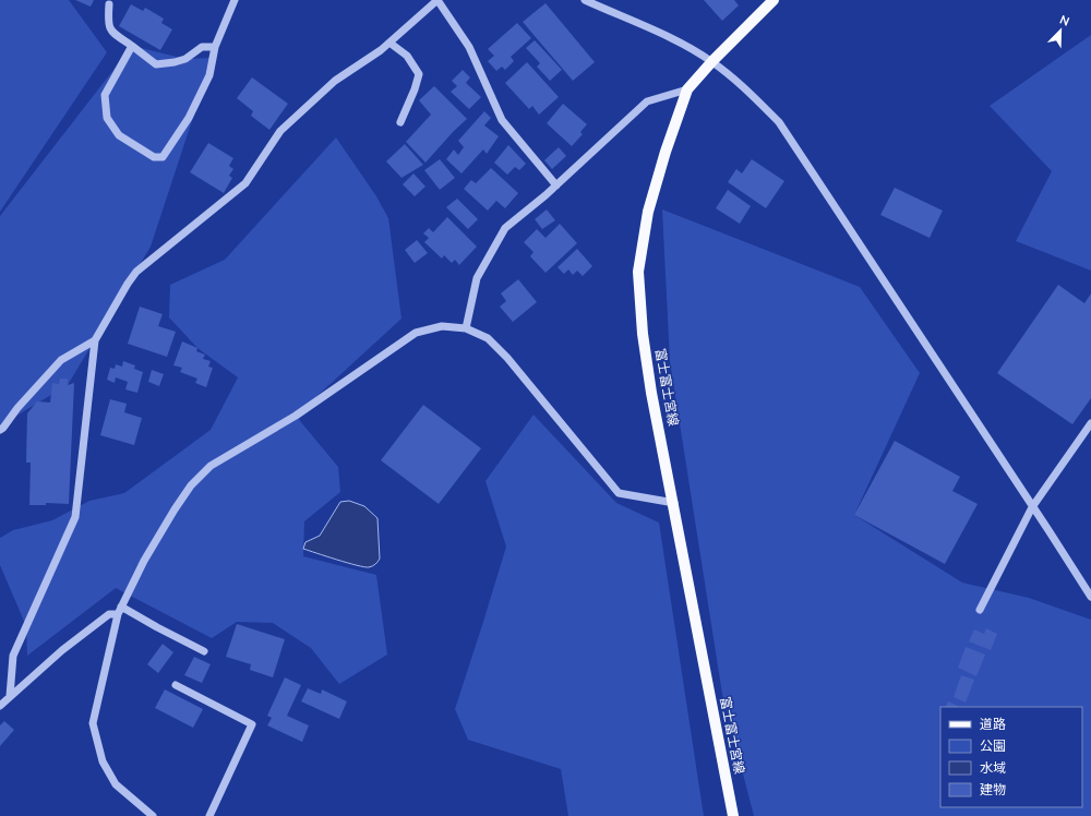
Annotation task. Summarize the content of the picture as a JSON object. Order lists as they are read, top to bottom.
{
  "streets": {
    "main road": ["富士富士宮線"]
  },
  "legend": [
    "道路",
    "公園",
    "水域",
    "建物"
  ],
  "north": "top right"
}
